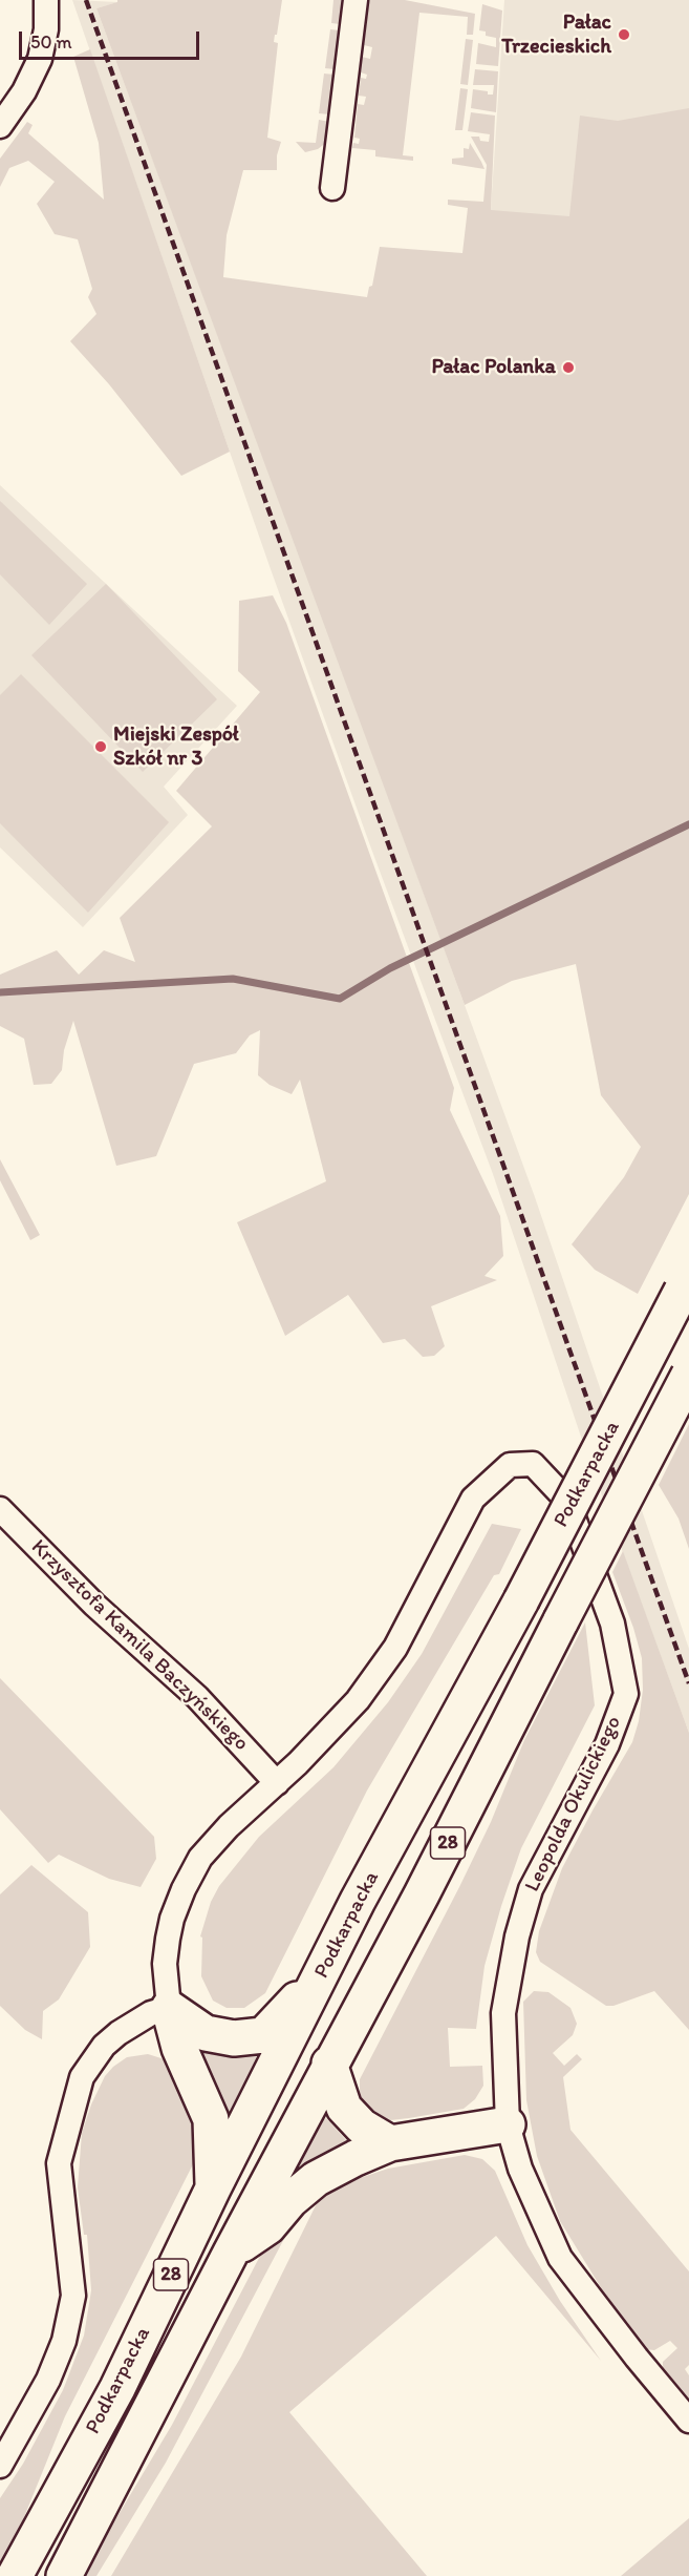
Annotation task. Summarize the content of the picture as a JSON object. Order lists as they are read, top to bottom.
{
  "streets": {
    "main road": ["Podkarpacka", "28"],
    "street": ["Krzysztofa Kamila Baczyńskiego", "Leopolda Okulickiego"]
  },
  "crossings": [
    ["Krzysztofa Kamila Baczyńskiego", "Leopolda Okulickiego"]
  ],
  "places": ["Pałac Trzecieskich", "Pałac Polanka", "Miejski Zespół Szkół nr 3"],
  "scale_bar": "50 m"
}
